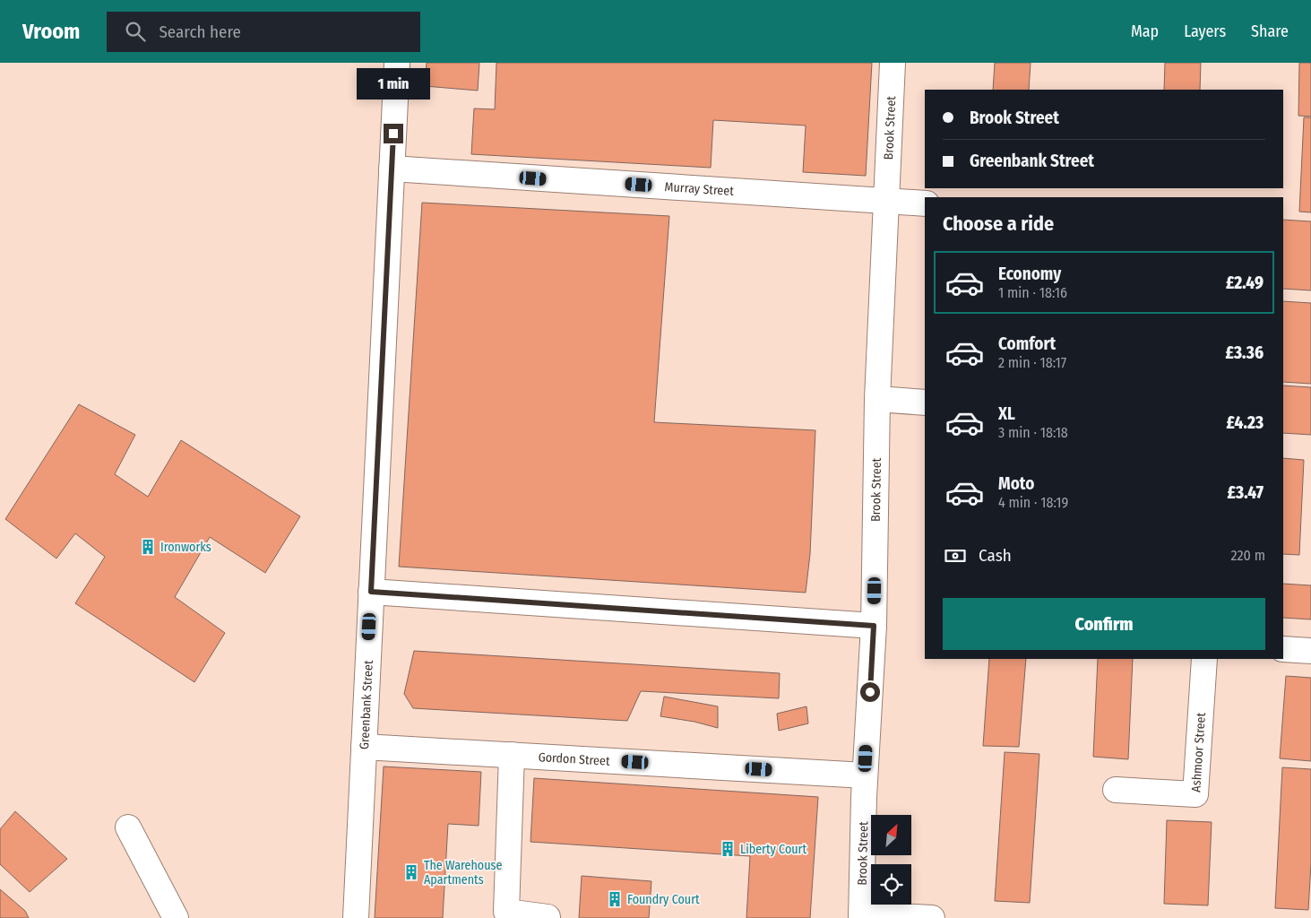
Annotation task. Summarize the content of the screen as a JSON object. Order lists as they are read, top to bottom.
{
  "streets": {
    "street": [
      "Brook Street",
      "Murray Street",
      "Greenbank Street",
      "Ashmoor Street",
      "Gordon Street"
    ]
  },
  "crossings": [
    ["Brook Street", "Murray Street"],
    ["Brook Street", "Gordon Street"],
    ["Murray Street", "Greenbank Street"],
    ["Greenbank Street", "Gordon Street"]
  ],
  "places": {
    "building": [
      "Ironworks",
      "Liberty Court",
      "The Warehouse Apartments",
      "Foundry Court"
    ]
  },
  "north": "top right",
  "page": {
    "header": "Vroom",
    "search": "Search here",
    "nav": ["Map", "Layers", "Share"],
    "bubble": "1 min",
    "banner": ["Brook Street", "Greenbank Street"],
    "heading": "Choose a ride",
    "list": [
      {
        "name": "Economy",
        "note": "1 min · 18:16",
        "value": "£2.49"
      },
      {
        "name": "Comfort",
        "note": "2 min · 18:17",
        "value": "£3.36"
      },
      {
        "name": "XL",
        "note": "3 min · 18:18",
        "value": "£4.23"
      },
      {
        "name": "Moto",
        "note": "4 min · 18:19",
        "value": "£3.47"
      }
    ],
    "pay": ["Cash", "220 m"],
    "buttons": "Confirm"
  }
}
